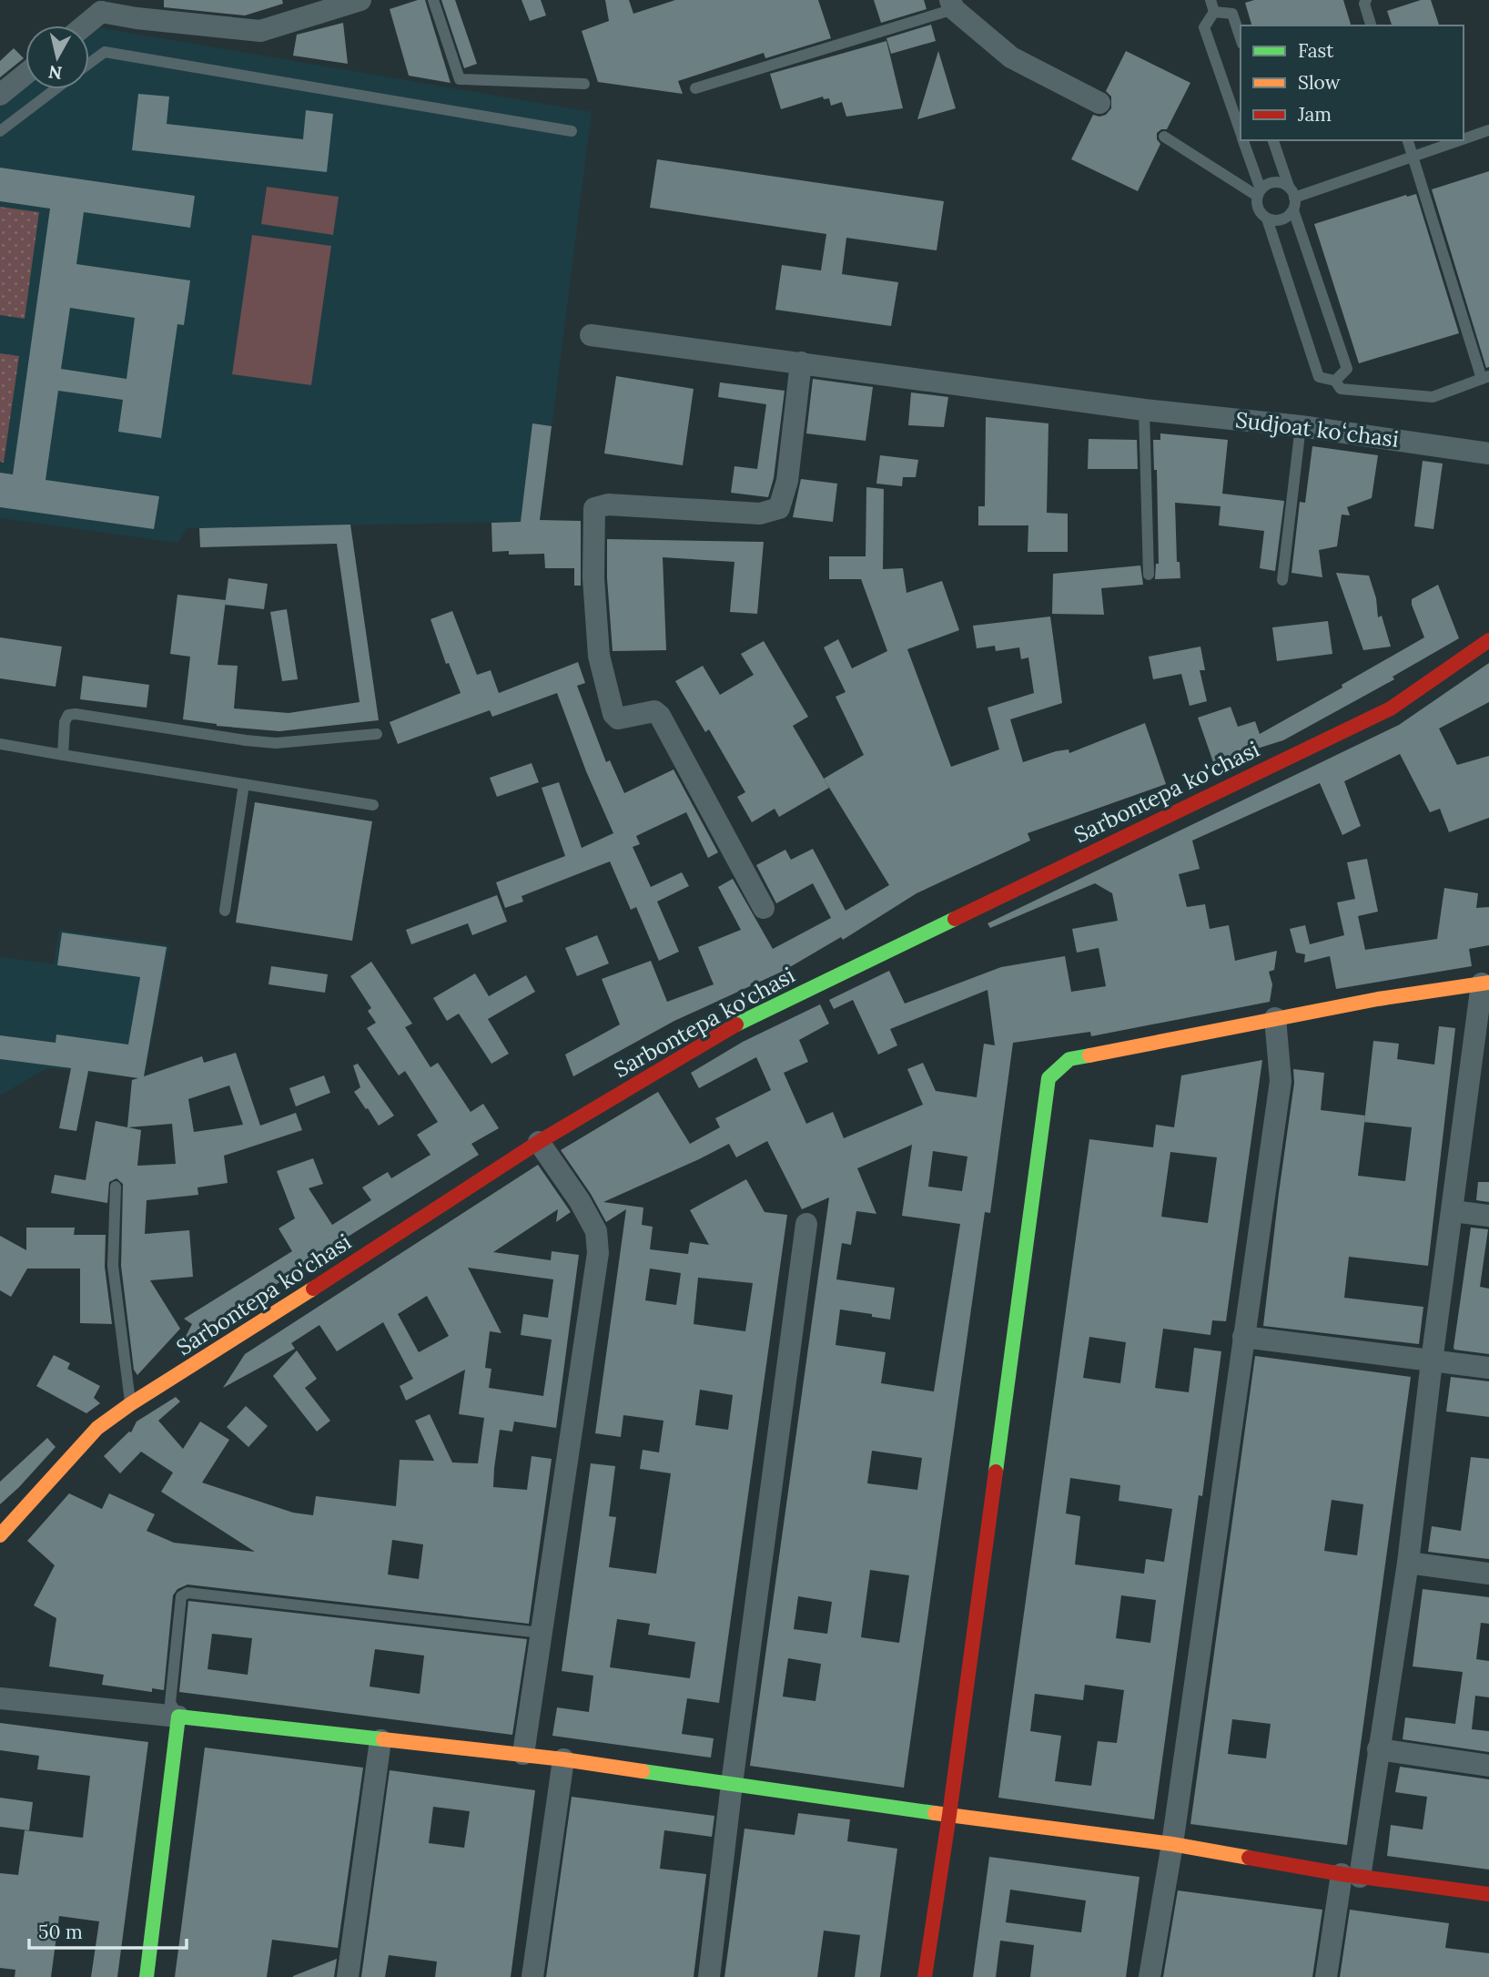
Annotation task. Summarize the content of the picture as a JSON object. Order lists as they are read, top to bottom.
{
  "streets": {
    "street": ["Sudjoat koʻchasi", "Sarbontepa ko'chasi"]
  },
  "legend": ["Fast", "Slow", "Jam"],
  "scale_bar": "50 m",
  "north": "bottom"
}
